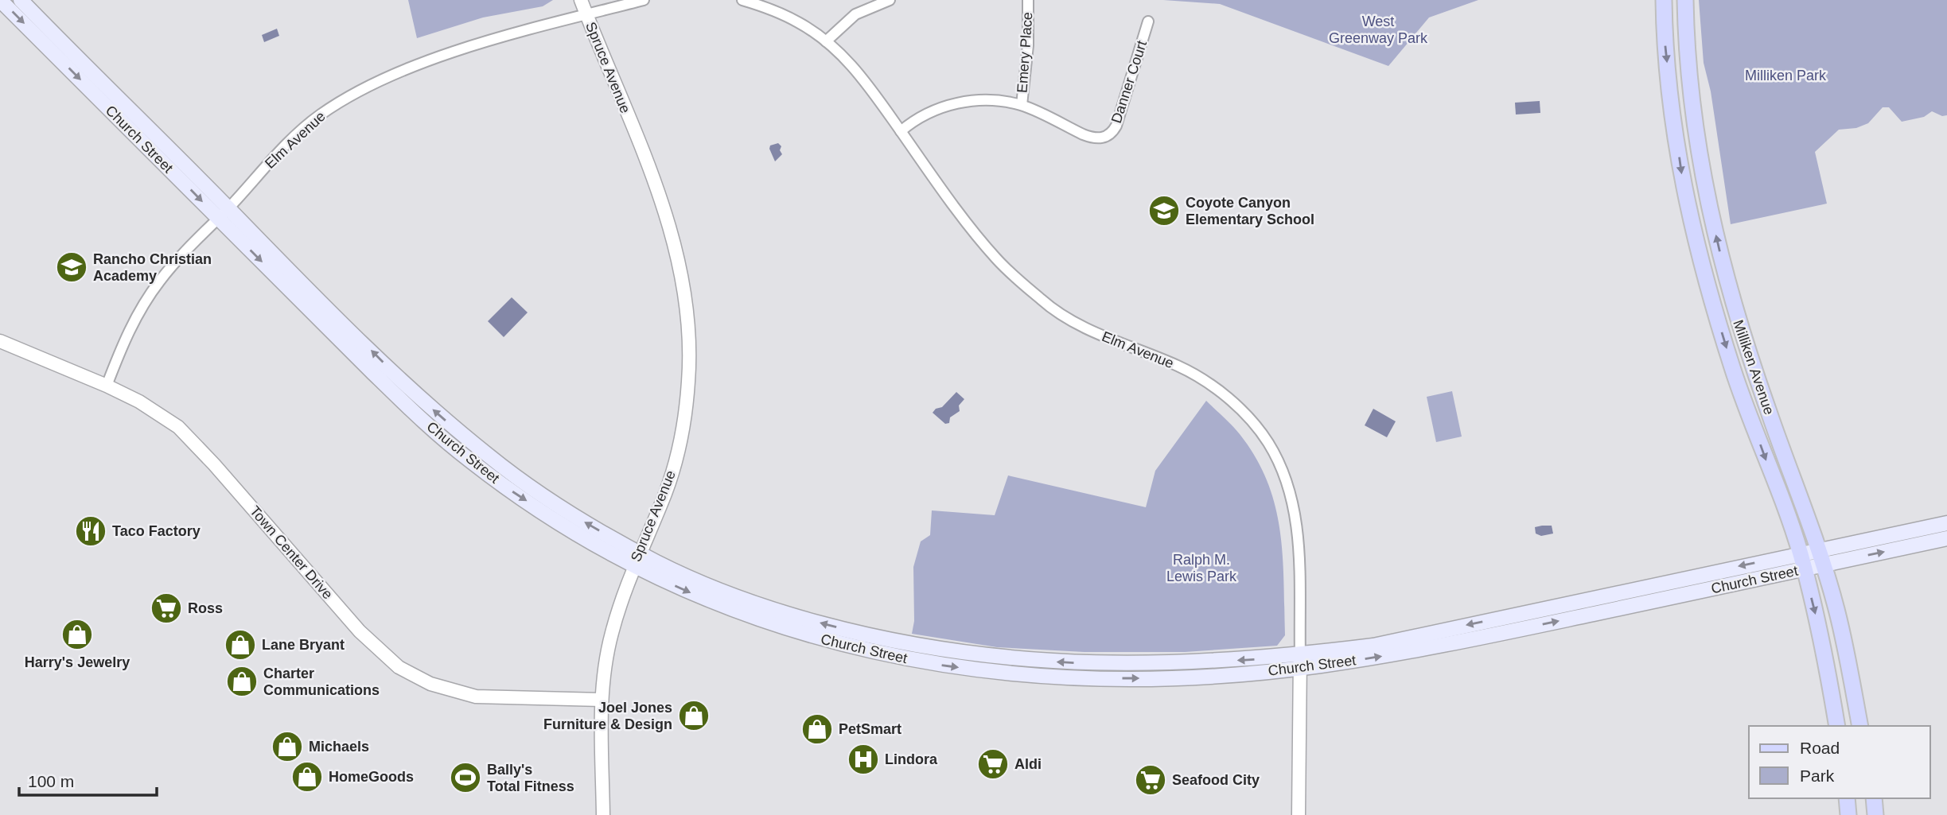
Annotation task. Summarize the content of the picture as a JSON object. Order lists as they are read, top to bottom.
{
  "streets": {
    "main road": ["Church Street", "Milliken Avenue"],
    "street": [
      "Emery Place",
      "Spruce Avenue",
      "Danner Court",
      "Elm Avenue",
      "Town Center Drive"
    ]
  },
  "crossings": [
    ["Emery Place", "Danner Court"],
    ["Spruce Avenue", "Church Street"],
    ["Spruce Avenue", "Elm Avenue"],
    ["Spruce Avenue", "Town Center Drive"],
    ["Church Street", "Elm Avenue"],
    ["Church Street", "Milliken Avenue"],
    ["Elm Avenue", "Town Center Drive"]
  ],
  "parks": ["West Greenway Park", "Milliken Park", "Ralph M. Lewis Park"],
  "places": {
    "school or university": ["Coyote Canyon Elementary School", "Rancho Christian Academy"],
    "restaurant": ["Taco Factory"],
    "supermarket": ["Ross", "Aldi", "Seafood City"],
    "shop": [
      "Harry's Jewelry",
      "Lane Bryant",
      "Charter Communications",
      "Joel Jones Furniture & Design",
      "PetSmart",
      "Michaels",
      "HomeGoods"
    ],
    "hospital": ["Lindora"],
    "sports": ["Bally's Total Fitness"]
  },
  "legend": ["Road", "Park"],
  "scale_bar": "100 m"
}
